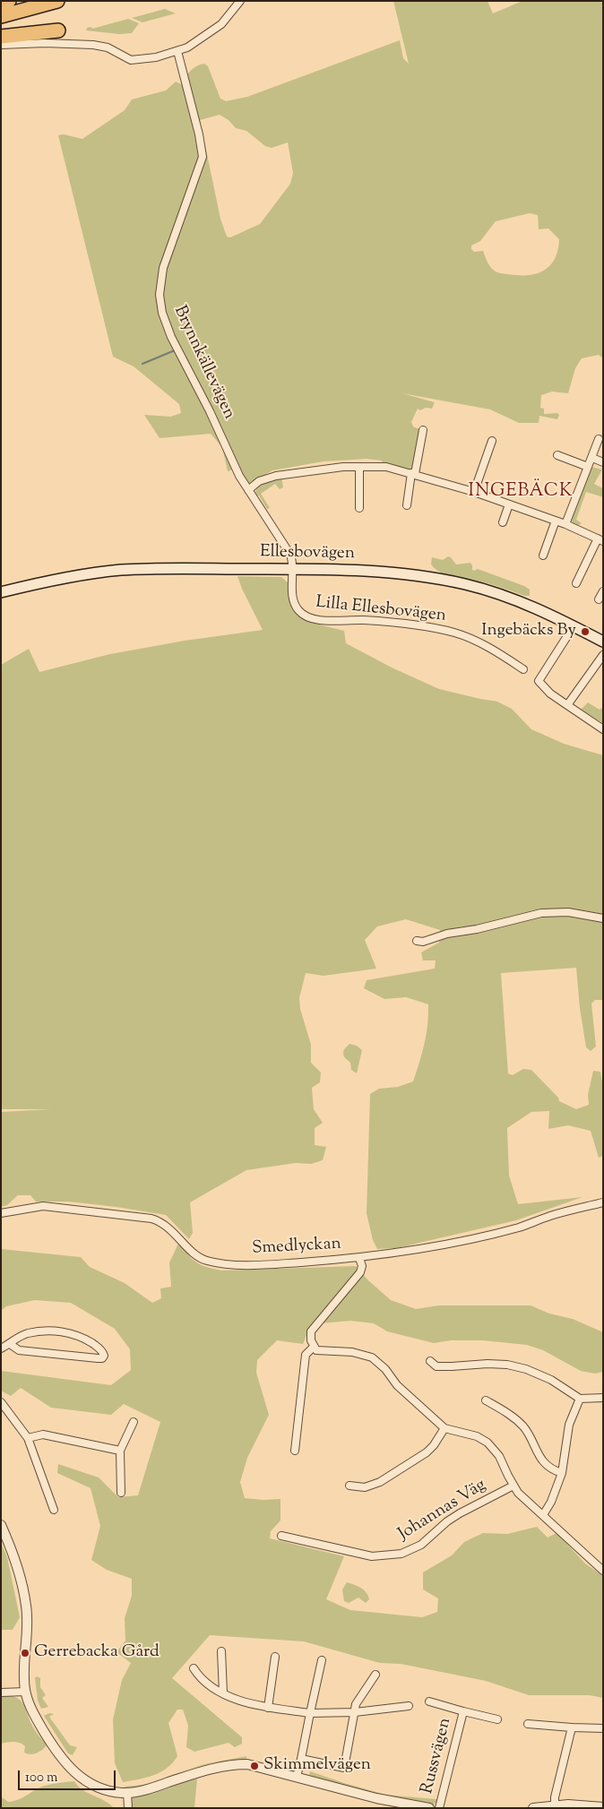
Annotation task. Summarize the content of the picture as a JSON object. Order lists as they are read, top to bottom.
{
  "streets": {
    "main road": ["Ellesbovägen"],
    "street": [
      "Brynnkällevägen",
      "Lilla Ellesbovägen",
      "Smedlyckan",
      "Johannas Väg",
      "Russvägen"
    ]
  },
  "crossings": [
    ["Brynnkällevägen", "Ellesbovägen"],
    ["Brynnkällevägen", "Lilla Ellesbovägen"],
    ["Ellesbovägen", "Lilla Ellesbovägen"]
  ],
  "districts": ["INGEBÄCK"],
  "places": ["Ingebäcks By", "Gerrebacka Gård", "Skimmelvägen"],
  "scale_bar": "100 m"
}
